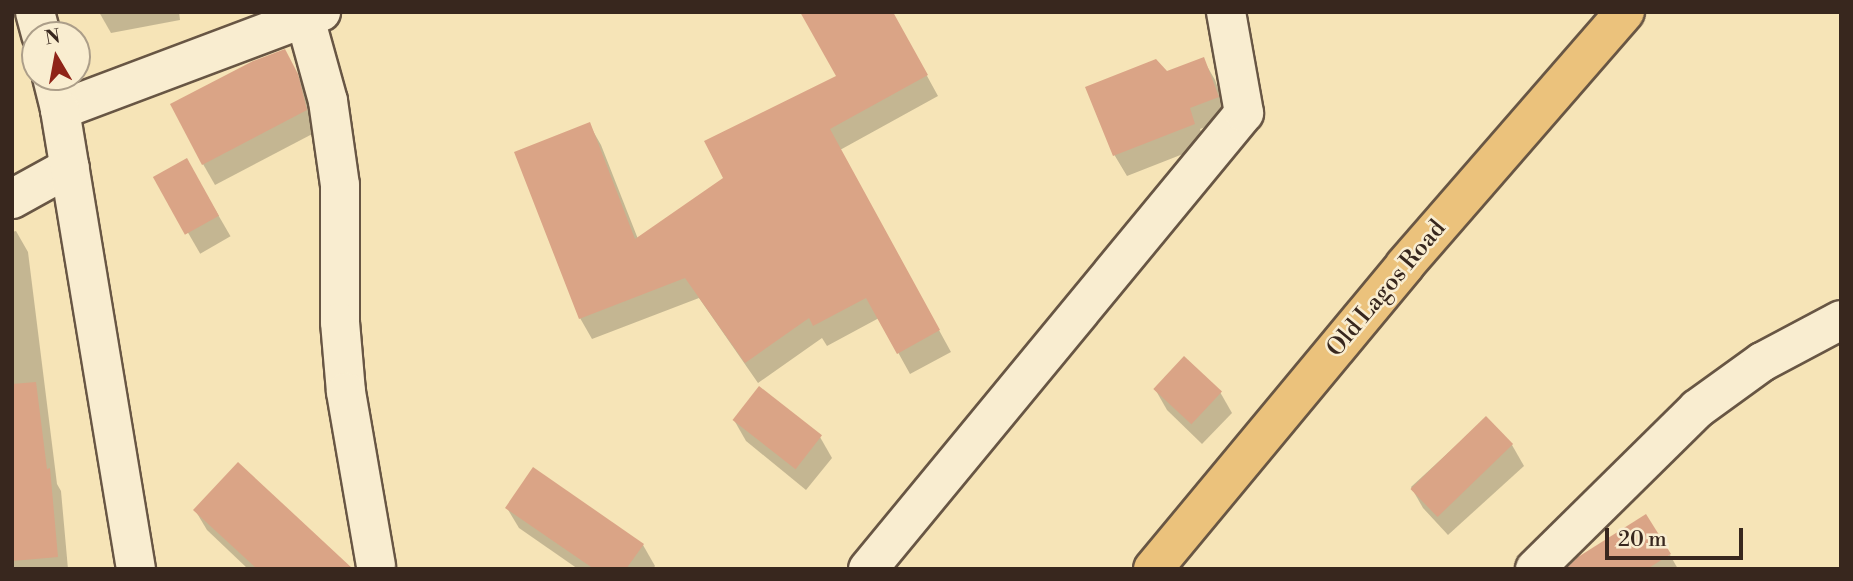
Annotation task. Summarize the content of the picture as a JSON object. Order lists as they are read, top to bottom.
{
  "streets": {
    "main road": ["Old Lagos Road"]
  },
  "scale_bar": "20 m",
  "north": "top"
}
